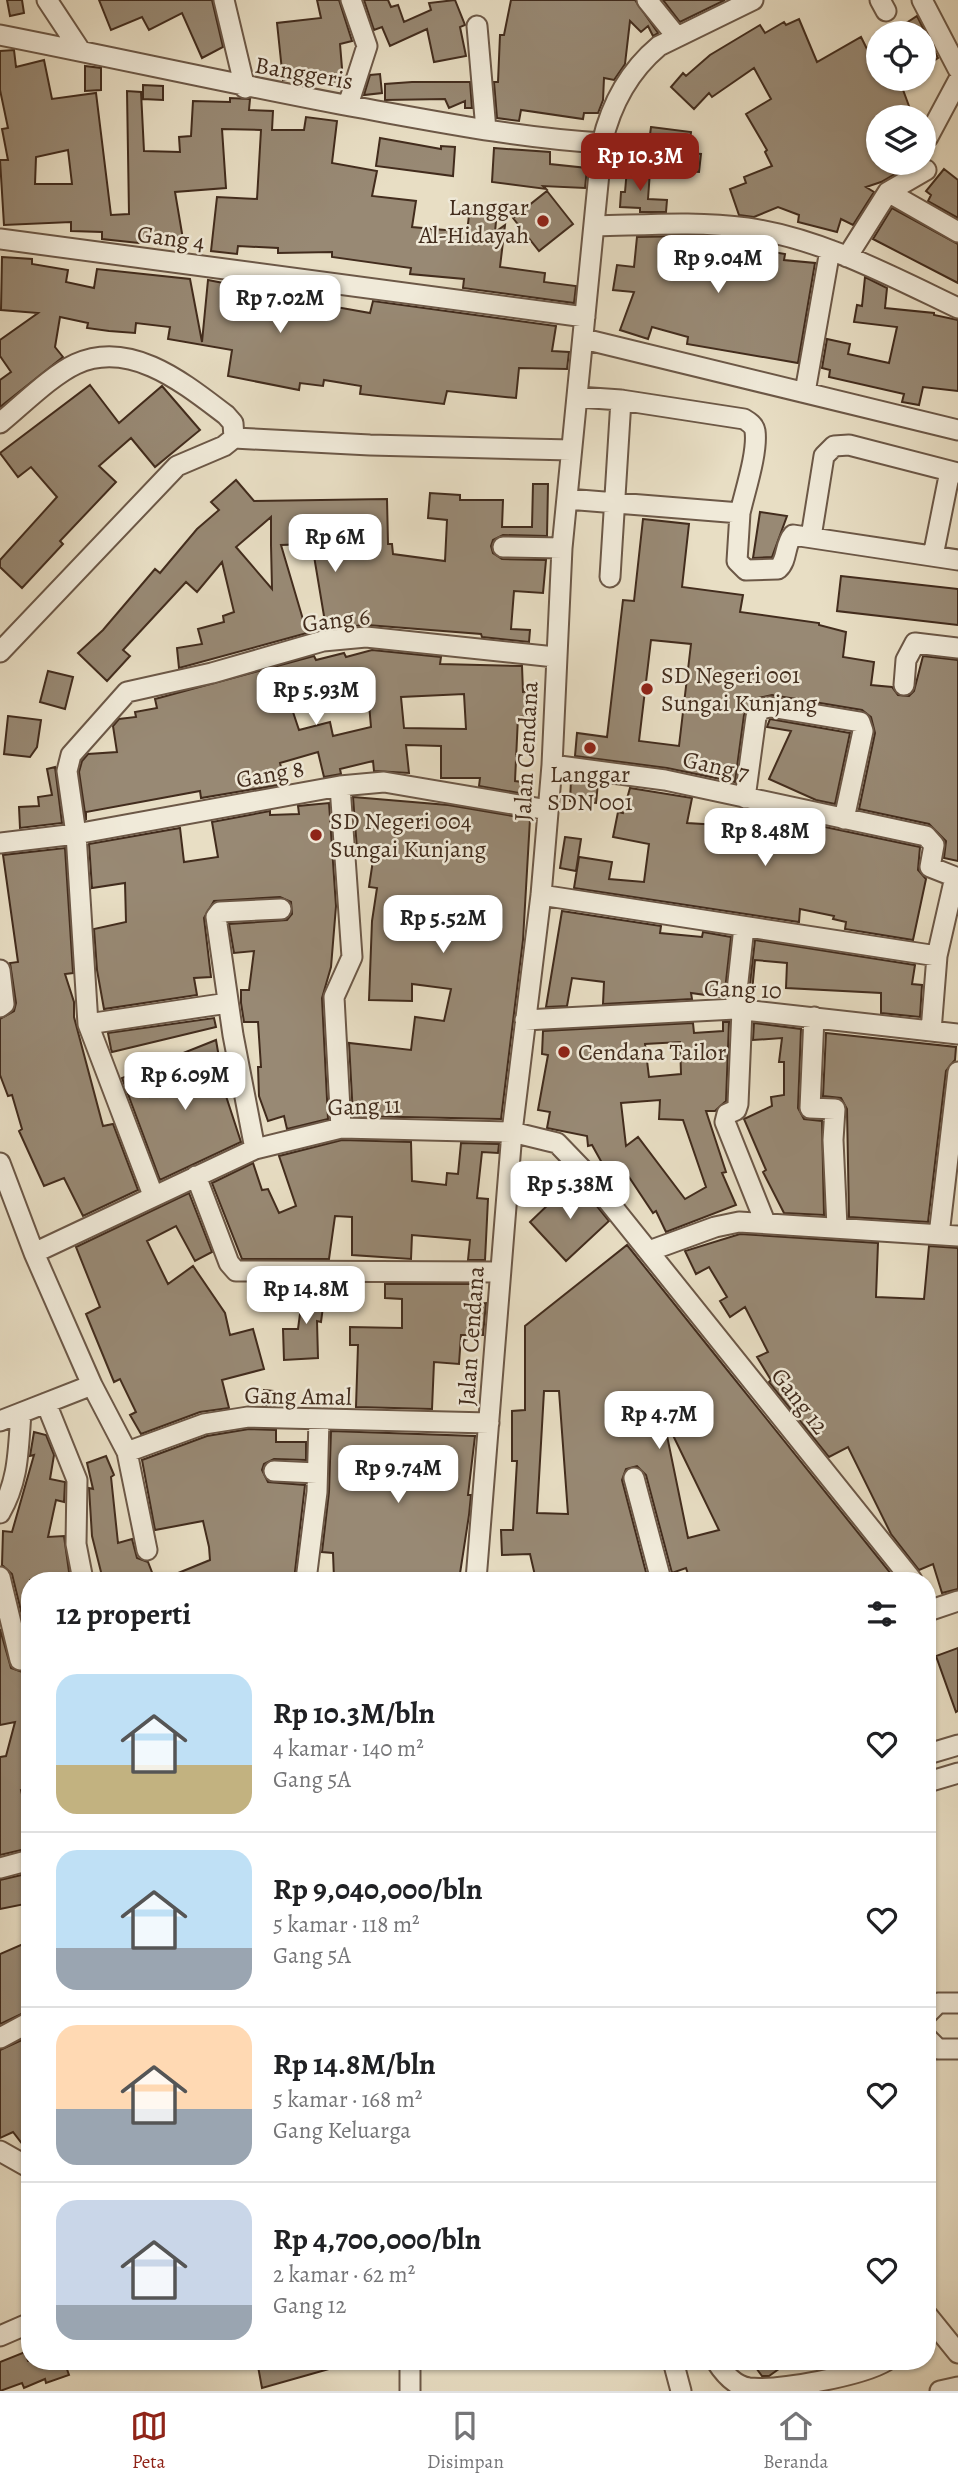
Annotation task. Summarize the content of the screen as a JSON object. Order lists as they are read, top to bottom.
{
  "streets": {
    "street": [
      "Banggeris",
      "Gang 4",
      "Gang 6",
      "Jalan Cendana",
      "Gang 7",
      "Gang 8",
      "Gang 10",
      "Gang 11",
      "Gang Amal",
      "Gang 12"
    ]
  },
  "crossings": [
    ["Banggeris", "Jalan Cendana"],
    ["Gang 4", "Jalan Cendana"],
    ["Gang 6", "Jalan Cendana"],
    ["Gang 6", "Gang 8"],
    ["Jalan Cendana", "Gang 7"],
    ["Jalan Cendana", "Gang 8"],
    ["Jalan Cendana", "Gang 10"],
    ["Jalan Cendana", "Gang 11"],
    ["Jalan Cendana", "Gang Amal"],
    ["Jalan Cendana", "Gang 12"],
    ["Gang 11", "Gang 12"]
  ],
  "places": [
    "Langgar Al-Hidayah",
    "SD Negeri 001 Sungai Kunjang",
    "Langgar SDN 001",
    "SD Negeri 004 Sungai Kunjang",
    "Cendana Tailor"
  ],
  "page": {
    "price": [
      "Rp 10.3M",
      "Rp 9.04M",
      "Rp 7.02M",
      "Rp 6M",
      "Rp 5.93M",
      "Rp 8.48M",
      "Rp 5.52M",
      "Rp 6.09M",
      "Rp 5.38M",
      "Rp 14.8M",
      "Rp 4.7M",
      "Rp 9.74M"
    ],
    "heading": "12 properti",
    "list": [
      {
        "name": "Rp 10.3M/bln",
        "note": "4 kamar · 140 m² · Gang 5A"
      },
      {
        "name": "Rp 9,040,000/bln",
        "note": "5 kamar · 118 m² · Gang 5A"
      },
      {
        "name": "Rp 14.8M/bln",
        "note": "5 kamar · 168 m² · Gang Keluarga"
      },
      {
        "name": "Rp 4,700,000/bln",
        "note": "2 kamar · 62 m² · Gang 12"
      }
    ],
    "tabs": ["Peta", "Disimpan", "Beranda"]
  }
}
